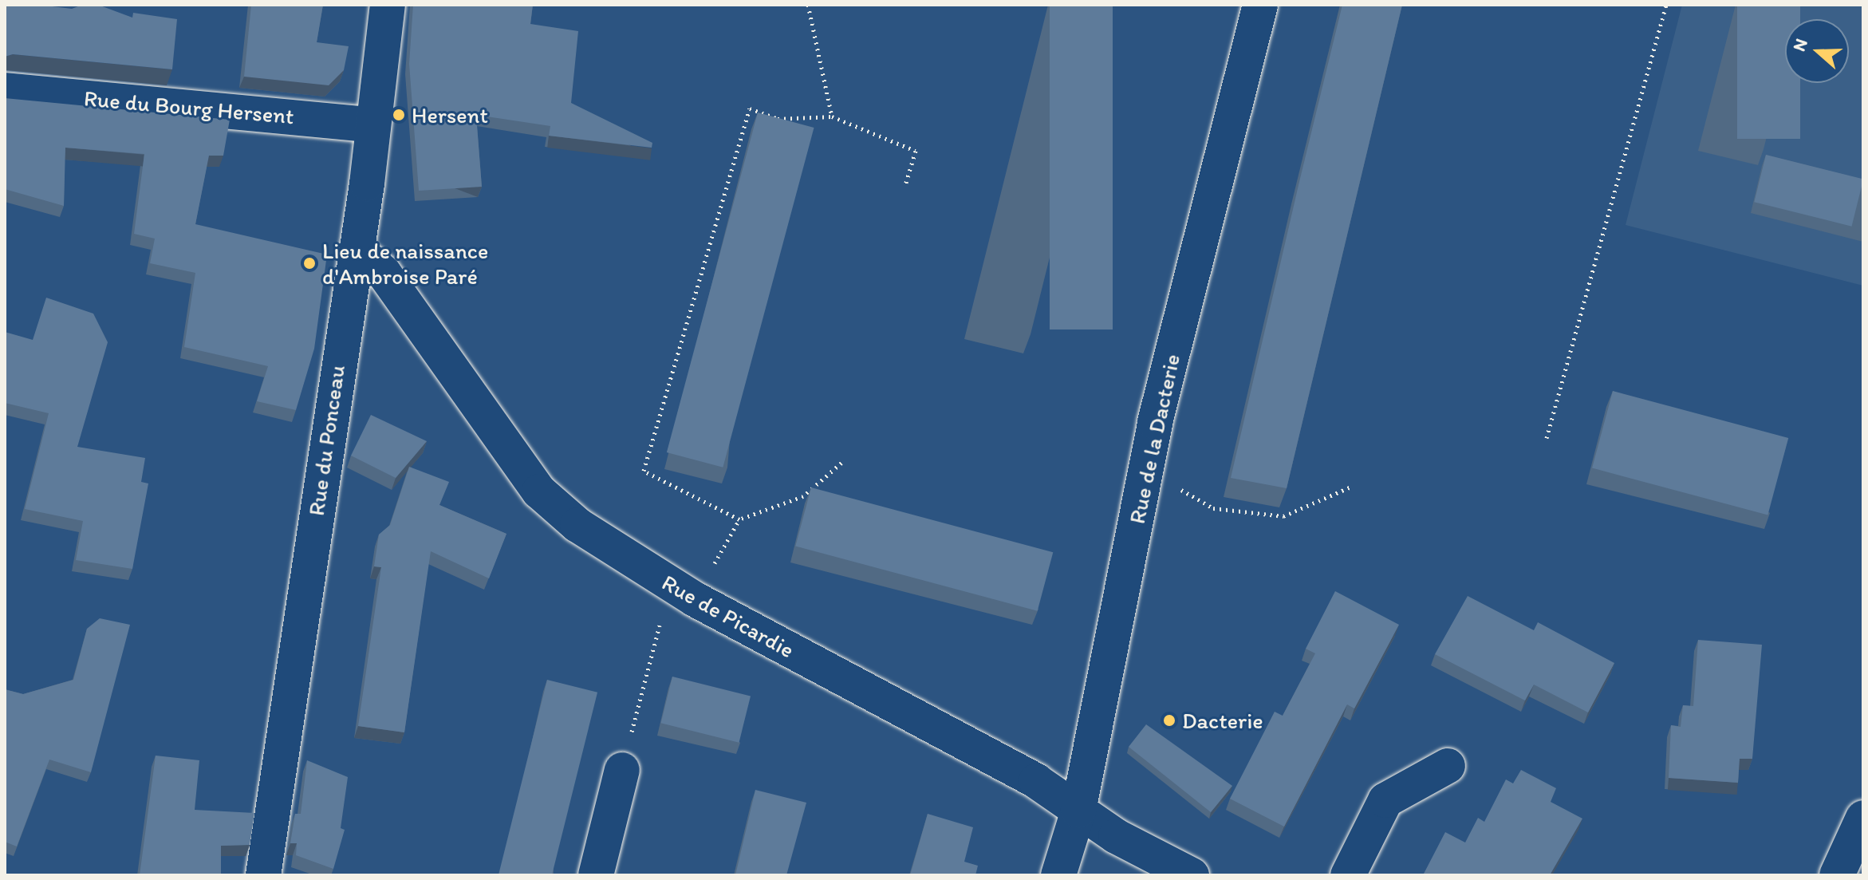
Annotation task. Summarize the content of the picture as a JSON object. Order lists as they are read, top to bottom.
{
  "streets": {
    "street": [
      "Rue du Bourg Hersent",
      "Rue de la Dacterie",
      "Rue du Ponceau",
      "Rue de Picardie"
    ]
  },
  "crossings": [
    ["Rue du Bourg Hersent", "Rue du Ponceau"],
    ["Rue de la Dacterie", "Rue de Picardie"],
    ["Rue du Ponceau", "Rue de Picardie"]
  ],
  "places": ["Hersent", "Lieu de naissance d'Ambroise Paré", "Dacterie"],
  "north": "left"
}
